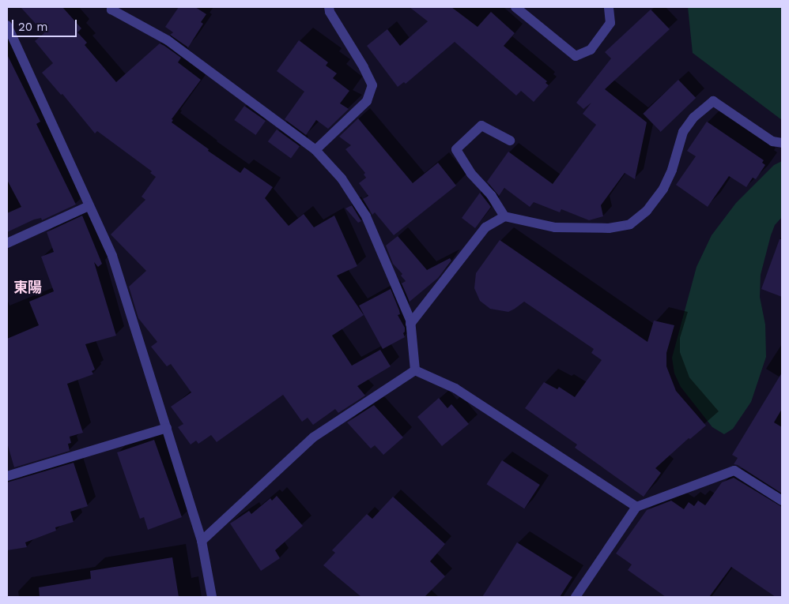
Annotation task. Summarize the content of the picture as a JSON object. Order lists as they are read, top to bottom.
{
  "districts": ["東陽"],
  "scale_bar": "20 m"
}
